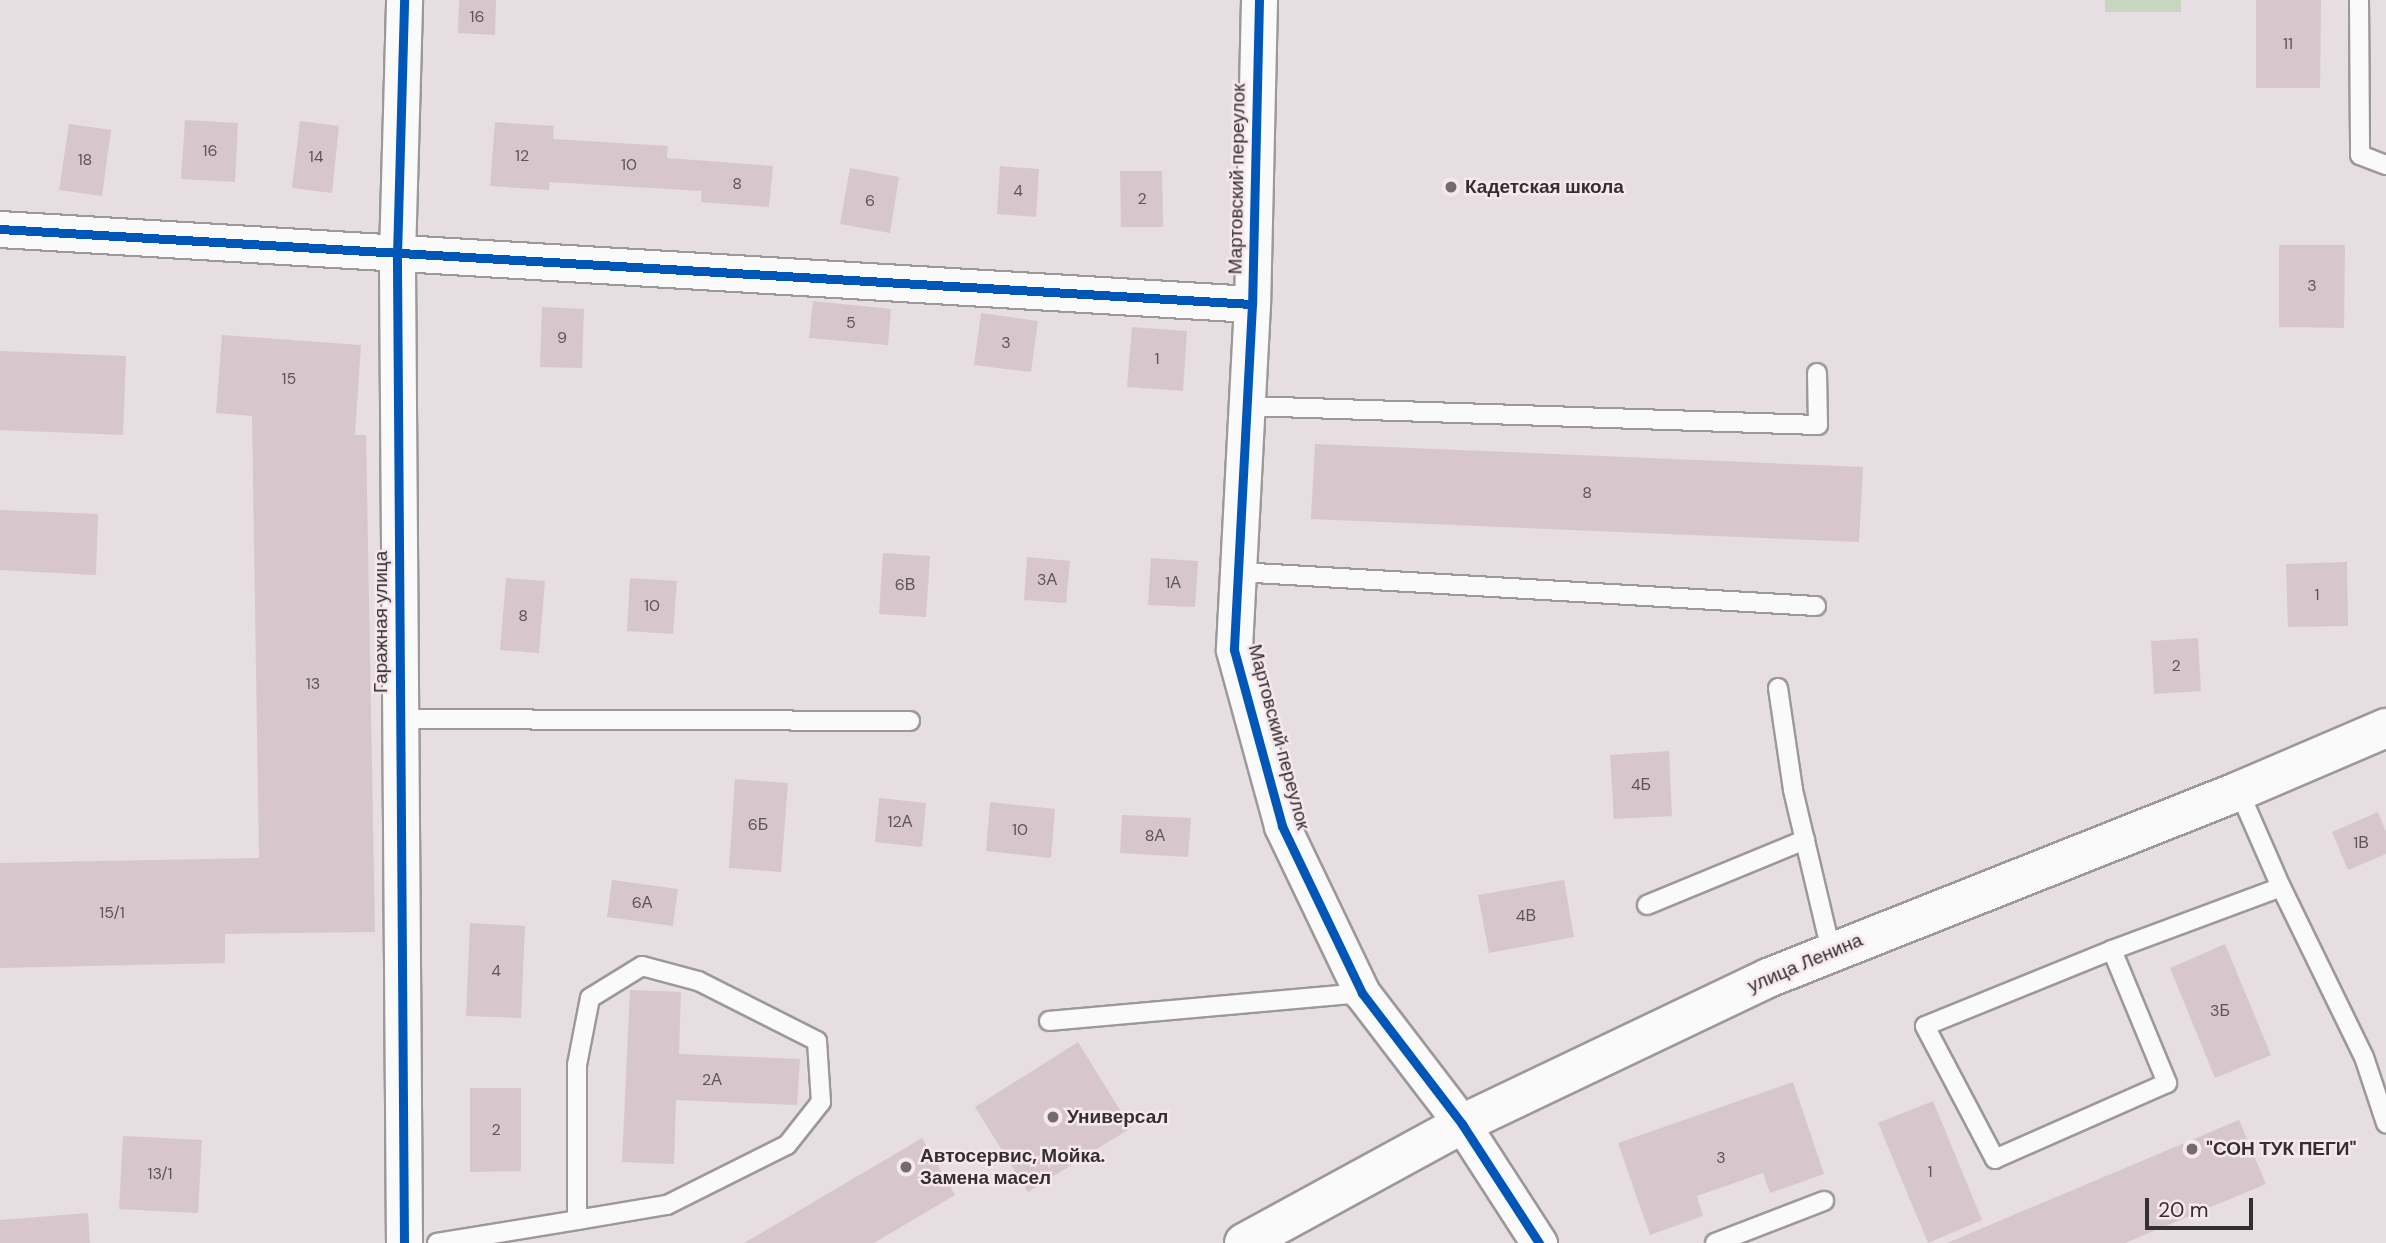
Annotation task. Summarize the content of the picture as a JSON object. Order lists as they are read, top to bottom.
{
  "streets": {
    "main road": ["улица Ленина"],
    "street": ["Мартовский переулок", "Гаражная улица"]
  },
  "crossings": [
    ["Мартовский переулок", "улица Ленина"]
  ],
  "places": [
    "Кадетская школа",
    "Универсал",
    "\"СОН ТУК ПЕГИ\"",
    "Автосервис, Мойка. Замена масел"
  ],
  "house_numbers": [
    "16",
    "11",
    "16",
    "12",
    "14",
    "18",
    "10",
    "8",
    "4",
    "2",
    "6",
    "3",
    "5",
    "9",
    "3",
    "1",
    "15",
    "8",
    "3А",
    "1А",
    "6В",
    "1",
    "10",
    "8",
    "2",
    "13",
    "4Б",
    "12А",
    "6Б",
    "10",
    "8А",
    "1В",
    "6А",
    "15/1",
    "4В",
    "4",
    "3Б",
    "2А",
    "2",
    "3",
    "1",
    "13/1"
  ],
  "scale_bar": "20 m"
}
